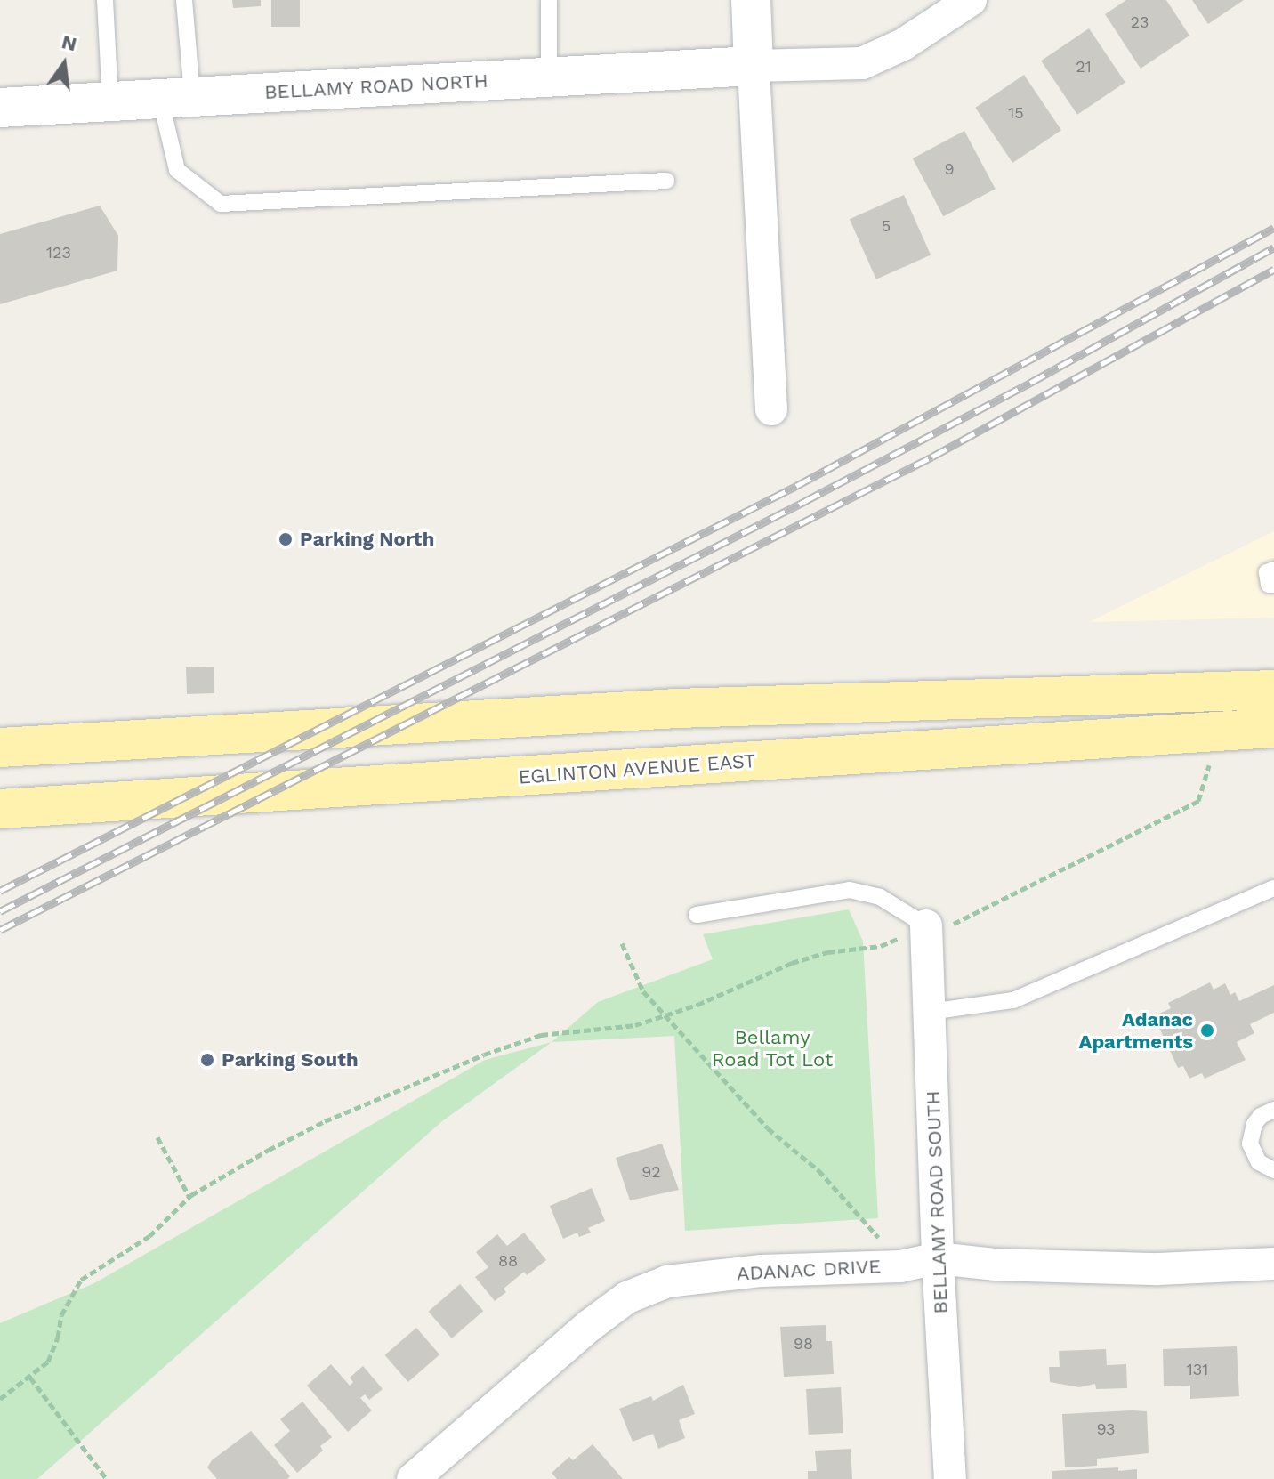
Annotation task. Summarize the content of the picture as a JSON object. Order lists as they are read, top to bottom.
{
  "streets": {
    "main road": ["EGLINTON AVENUE EAST"],
    "street": ["BELLAMY ROAD NORTH", "BELLAMY ROAD SOUTH", "ADANAC DRIVE"]
  },
  "crossings": [
    ["BELLAMY ROAD SOUTH", "ADANAC DRIVE"]
  ],
  "parks": ["Bellamy Road Tot Lot"],
  "places": ["Parking North", "Adanac Apartments", "Parking South"],
  "house_numbers": [
    "23",
    "21",
    "15",
    "9",
    "5",
    "123",
    "92",
    "88",
    "98",
    "131",
    "93"
  ],
  "north": "top"
}
